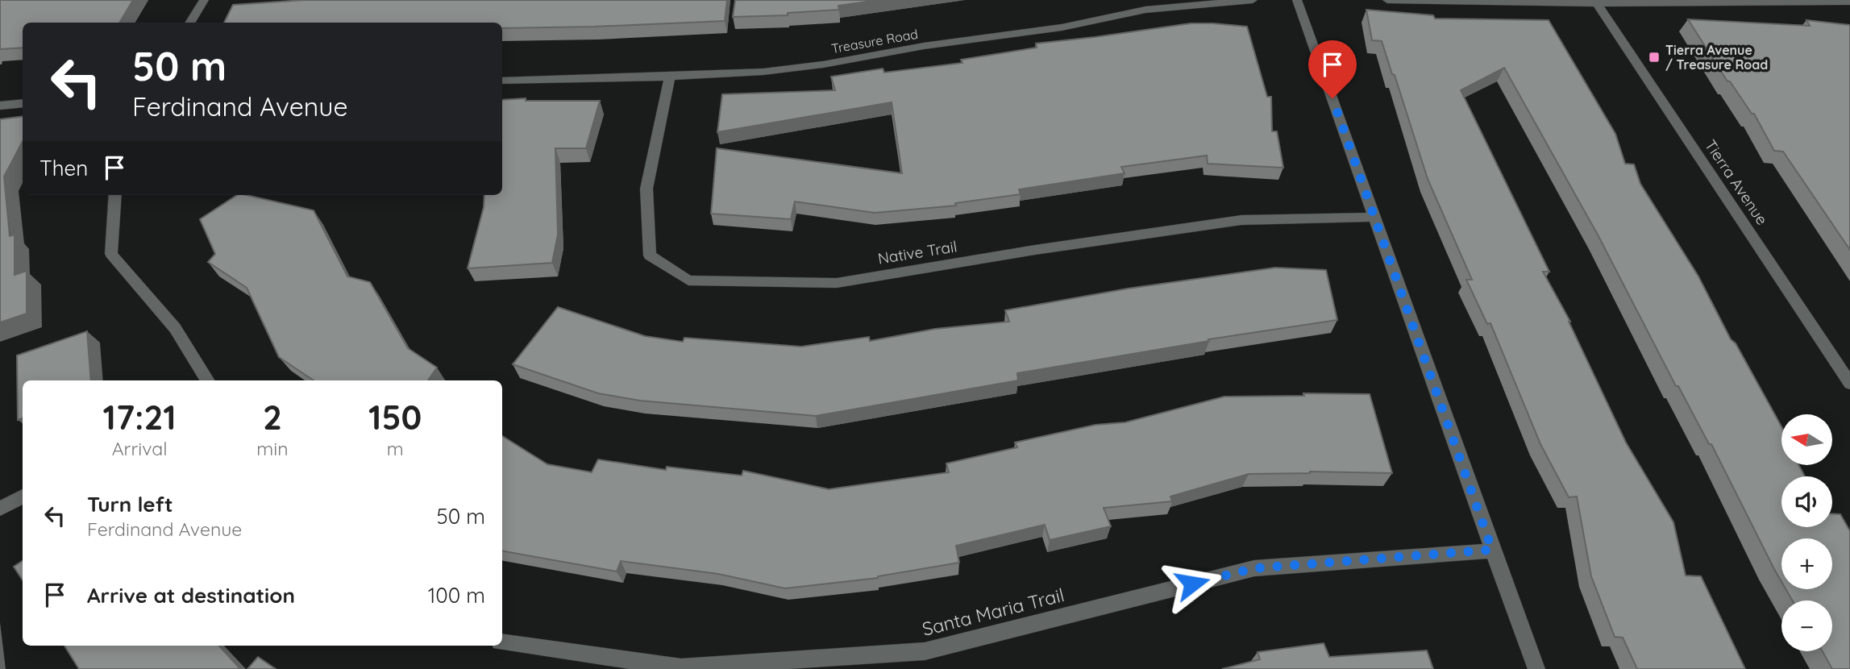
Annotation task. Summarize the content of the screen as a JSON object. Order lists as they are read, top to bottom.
{
  "streets": {
    "street": [
      "Treasure Road",
      "Tierra Avenue",
      "Native Trail",
      "Santa Maria Trail"
    ]
  },
  "crossings": [
    ["Treasure Road", "Native Trail"]
  ],
  "places": {
    "transit": ["Tierra Avenue / Treasure Road"]
  },
  "north": "left",
  "page": {
    "turn": ["50 m", "Ferdinand Avenue"],
    "then": "Then",
    "eta": [
      "17:21",
      "Arrival",
      "2",
      "min",
      "150",
      "m"
    ],
    "map_buttons": ["+", "−"],
    "list": [
      {
        "name": "Turn left",
        "note": "Ferdinand Avenue",
        "value": "50 m"
      },
      {
        "name": "Arrive at destination",
        "value": "100 m"
      }
    ]
  }
}
